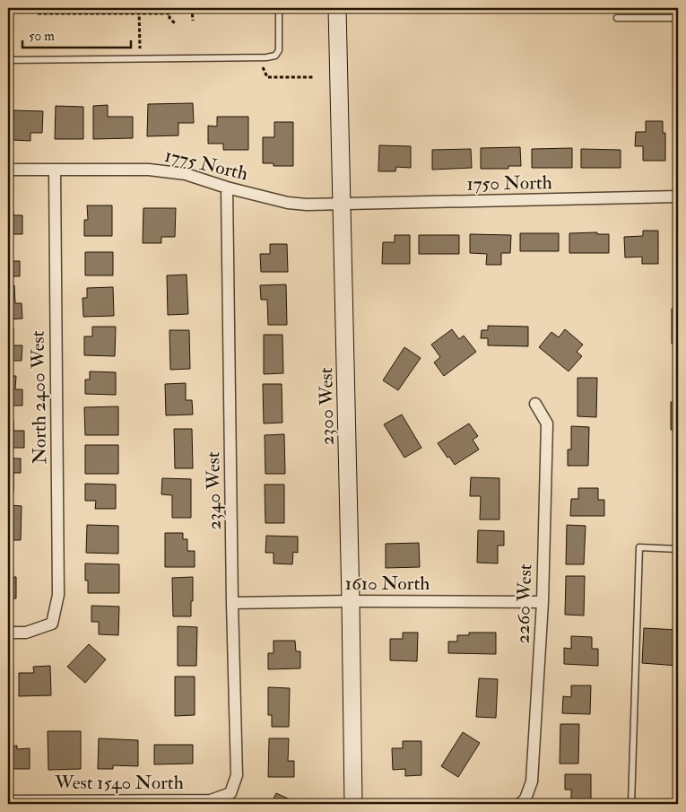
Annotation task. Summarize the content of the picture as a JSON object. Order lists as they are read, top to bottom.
{
  "streets": {
    "main road": ["2300 West"],
    "street": [
      "1775 North",
      "1750 North",
      "North 2400 West",
      "2340 West",
      "1610 North",
      "2260 West",
      "West 1540 North"
    ]
  },
  "crossings": [
    ["1775 North", "1750 North"],
    ["1775 North", "North 2400 West"],
    ["1775 North", "2300 West"],
    ["1775 North", "2340 West"],
    ["1750 North", "2300 West"],
    ["2300 West", "1610 North"],
    ["2340 West", "1610 North"],
    ["2340 West", "West 1540 North"],
    ["1610 North", "2260 West"]
  ],
  "scale_bar": "50 m"
}
